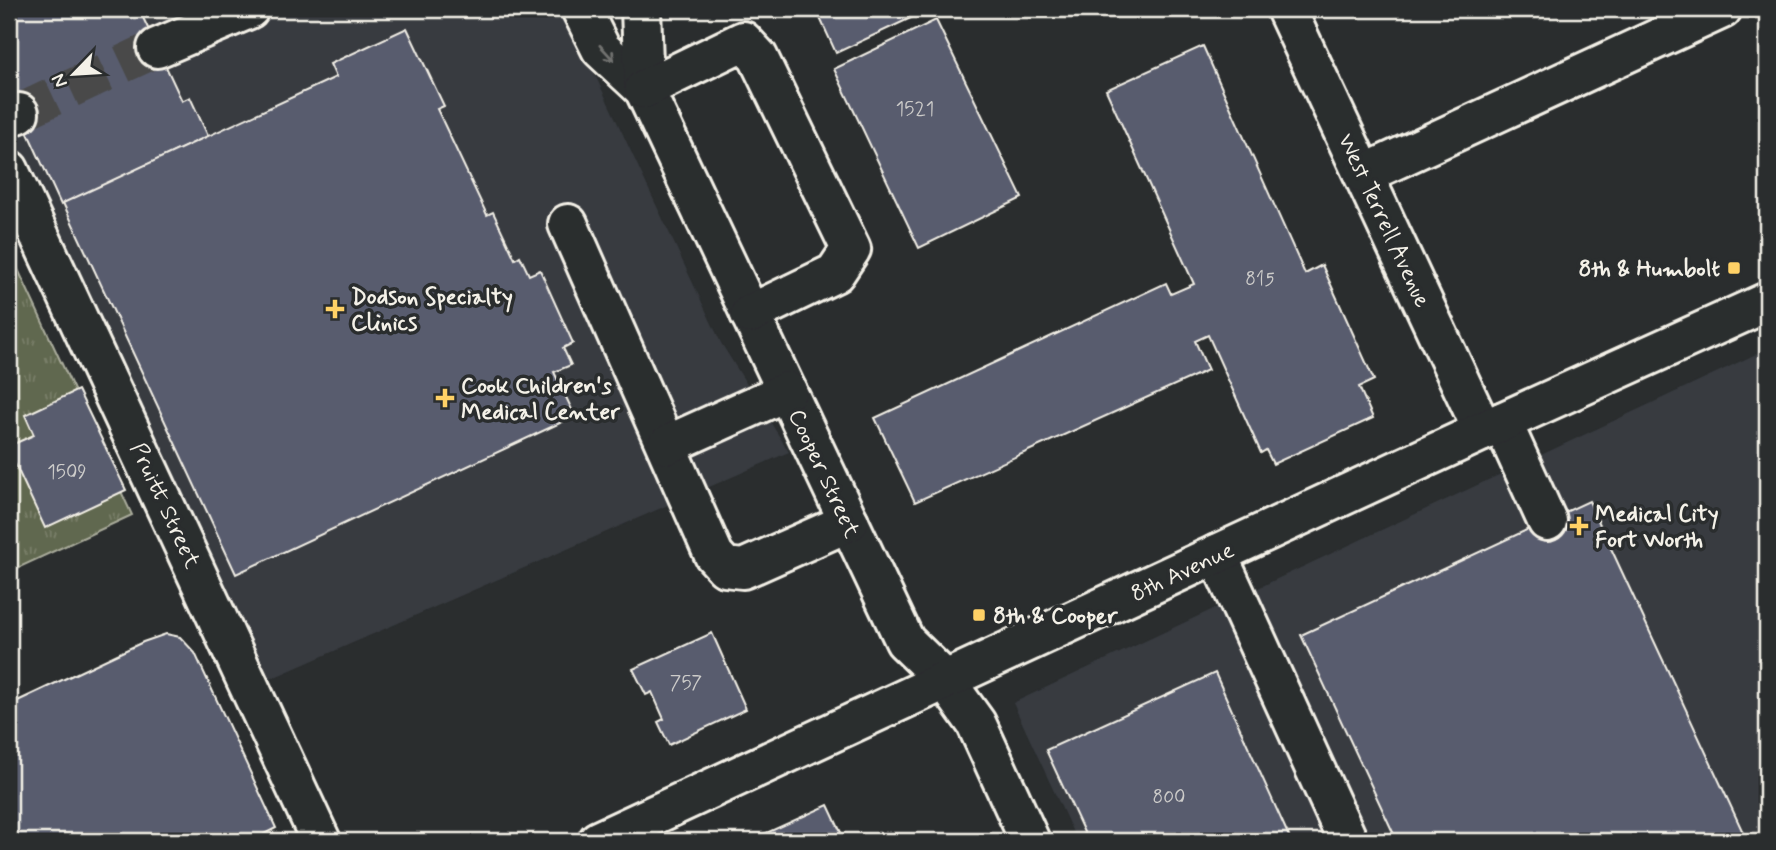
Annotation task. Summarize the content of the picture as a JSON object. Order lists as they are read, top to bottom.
{
  "streets": {
    "street": [
      "West Terrell Avenue",
      "Cooper Street",
      "Pruitt Street",
      "8th Avenue"
    ]
  },
  "crossings": [
    ["West Terrell Avenue", "8th Avenue"],
    ["Cooper Street", "8th Avenue"]
  ],
  "places": {
    "transit": ["8th & Humbolt", "8th & Cooper"],
    "health": ["Dodson Specialty Clinics", "Cook Children's Medical Center", "Medical City Fort Worth"]
  },
  "house_numbers": [
    "1521",
    "815",
    "1509",
    "757",
    "800"
  ],
  "north": "bottom left"
}
